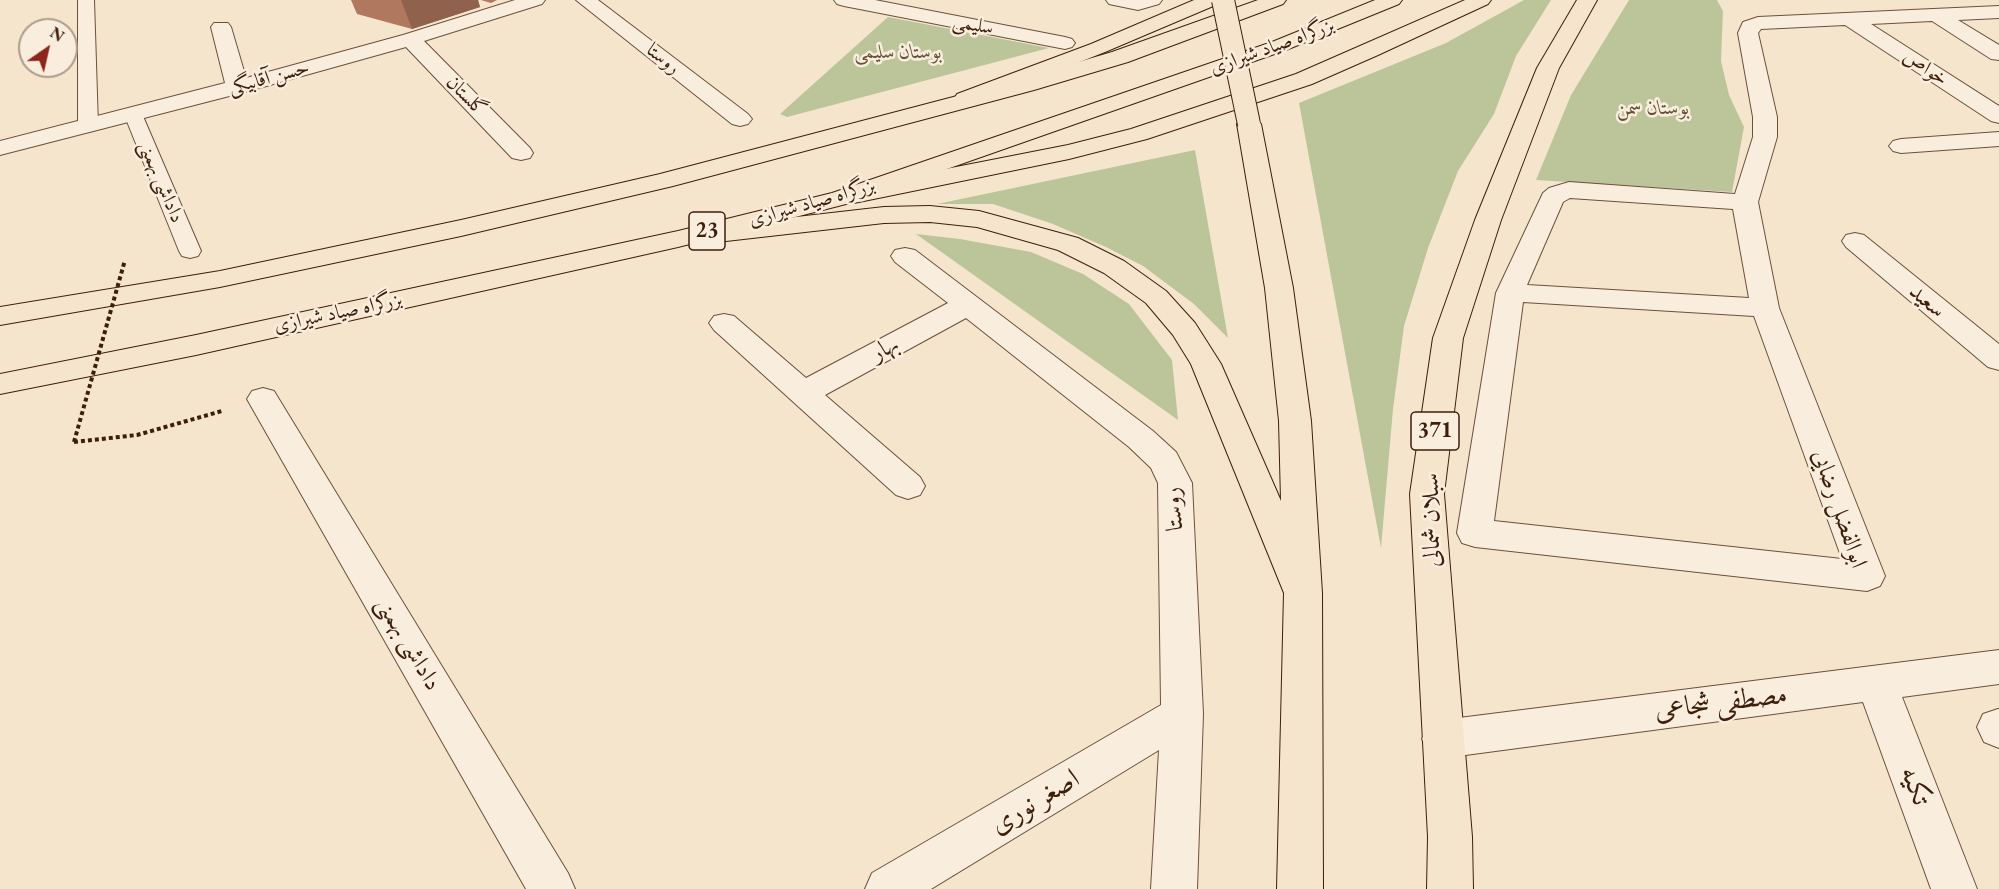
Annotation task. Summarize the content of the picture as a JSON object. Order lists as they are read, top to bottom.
{
  "streets": {
    "main road": [
      "بزرگراه صیاد شیرازی",
      "23",
      "371",
      "سبلان شمالی"
    ],
    "street": [
      "سلیمی",
      "روستا",
      "خواص",
      "حسن آقابیگی",
      "گلستان",
      "داداشی بهمنی",
      "سعید",
      "بهار",
      "ابوالفضل رضایی",
      "مصطفی شجاعی",
      "تکیه",
      "اصغر نوری"
    ]
  },
  "crossings": [
    ["روستا", "بهار"],
    ["روستا", "اصغر نوری"],
    ["خواص", "ابوالفضل رضایی"],
    ["حسن آقابیگی", "گلستان"],
    ["حسن آقابیگی", "داداشی بهمنی"],
    ["سبلان شمالی", "مصطفی شجاعی"],
    ["مصطفی شجاعی", "تکیه"]
  ],
  "parks": ["بوستان سلیمی", "بوستان سمن"],
  "north": "top right"
}
